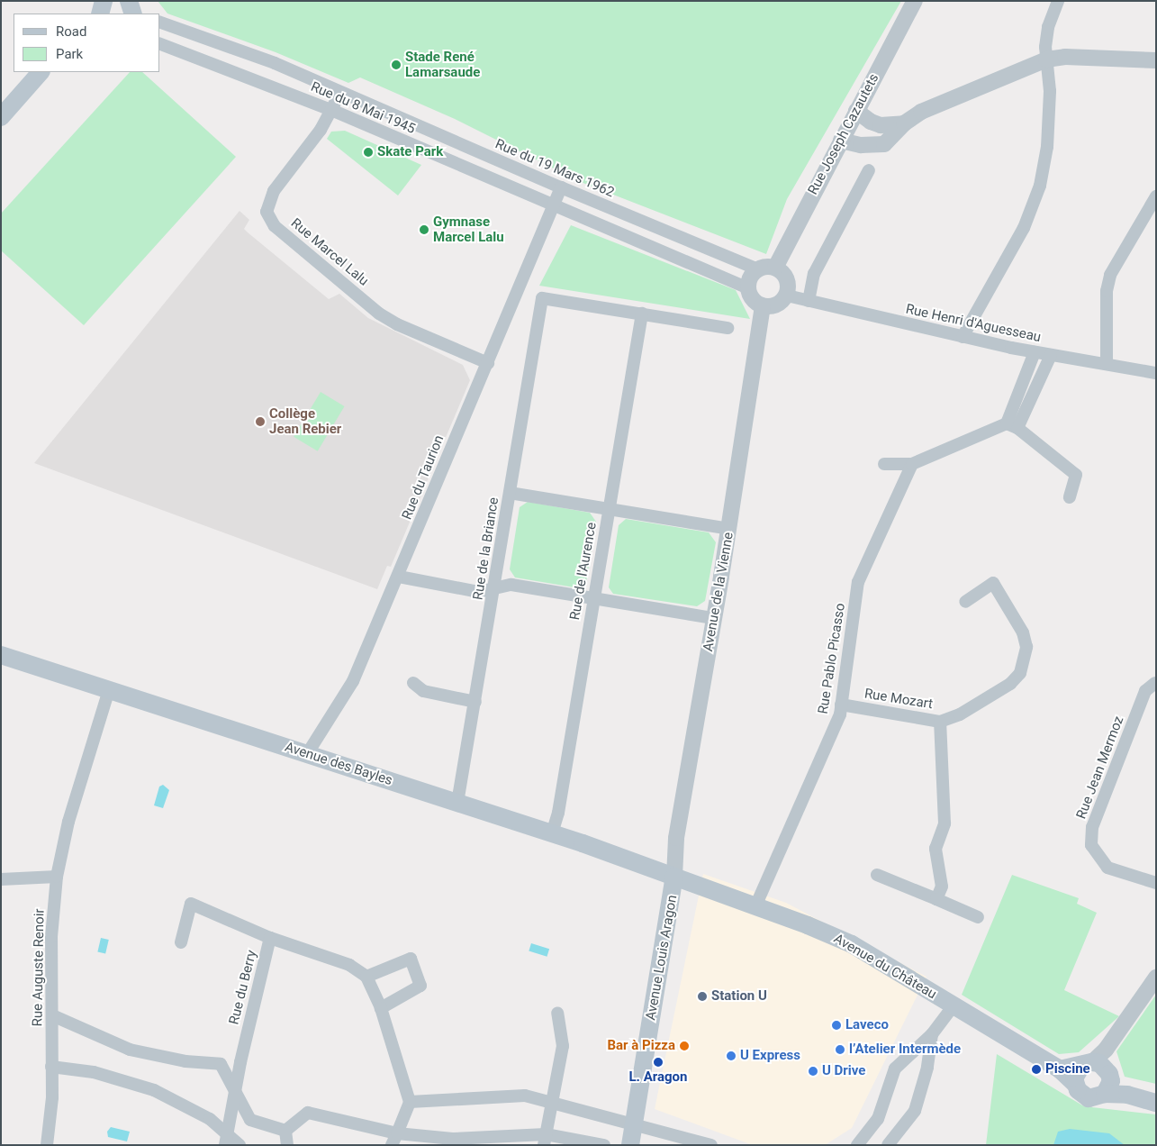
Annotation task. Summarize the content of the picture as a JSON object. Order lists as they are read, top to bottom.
{
  "streets": {
    "main road": ["Avenue des Bayles", "Avenue Louis Aragon", "Avenue du Château"],
    "street": [
      "Rue du 8 Mai 1945",
      "Rue Joseph Cazautets",
      "Rue du 19 Mars 1962",
      "Rue Marcel Lalu",
      "Rue Henri d'Aguesseau",
      "Rue du Taurion",
      "Rue de la Briance",
      "Rue de l'Aurence",
      "Avenue de la Vienne",
      "Rue Pablo Picasso",
      "Rue Mozart",
      "Rue Jean Mermoz",
      "Rue Auguste Renoir",
      "Rue du Berry"
    ]
  },
  "crossings": [
    ["Rue du 8 Mai 1945", "Rue Joseph Cazautets"],
    ["Rue du 8 Mai 1945", "Rue du 19 Mars 1962"],
    ["Rue du 8 Mai 1945", "Rue Marcel Lalu"],
    ["Rue du 8 Mai 1945", "Rue Henri d'Aguesseau"],
    ["Rue du 8 Mai 1945", "Rue du Taurion"],
    ["Rue du 8 Mai 1945", "Avenue de la Vienne"],
    ["Rue Joseph Cazautets", "Rue du 19 Mars 1962"],
    ["Rue Joseph Cazautets", "Rue Henri d'Aguesseau"],
    ["Rue Joseph Cazautets", "Avenue de la Vienne"],
    ["Rue du 19 Mars 1962", "Rue Henri d'Aguesseau"],
    ["Rue du 19 Mars 1962", "Avenue de la Vienne"],
    ["Rue Marcel Lalu", "Rue du Taurion"],
    ["Rue Henri d'Aguesseau", "Avenue de la Vienne"],
    ["Rue du Taurion", "Avenue des Bayles"],
    ["Rue de la Briance", "Rue de l'Aurence"],
    ["Rue de la Briance", "Avenue des Bayles"],
    ["Rue de l'Aurence", "Avenue des Bayles"],
    ["Avenue de la Vienne", "Avenue des Bayles"],
    ["Avenue de la Vienne", "Avenue Louis Aragon"],
    ["Avenue de la Vienne", "Avenue du Château"],
    ["Rue Pablo Picasso", "Rue Mozart"],
    ["Rue Pablo Picasso", "Avenue du Château"],
    ["Avenue des Bayles", "Avenue Louis Aragon"],
    ["Avenue des Bayles", "Avenue du Château"],
    ["Avenue des Bayles", "Rue Auguste Renoir"],
    ["Avenue Louis Aragon", "Avenue du Château"]
  ],
  "places": [
    "Stade René Lamarsaude",
    "Skate Park",
    "Gymnase Marcel Lalu",
    "Collège Jean Rebier",
    "Station U",
    "Laveco",
    "Bar à Pizza",
    "l’Atelier Intermède",
    "U Express",
    "L. Aragon",
    "Piscine",
    "U Drive"
  ],
  "legend": ["Road", "Park"]
}
